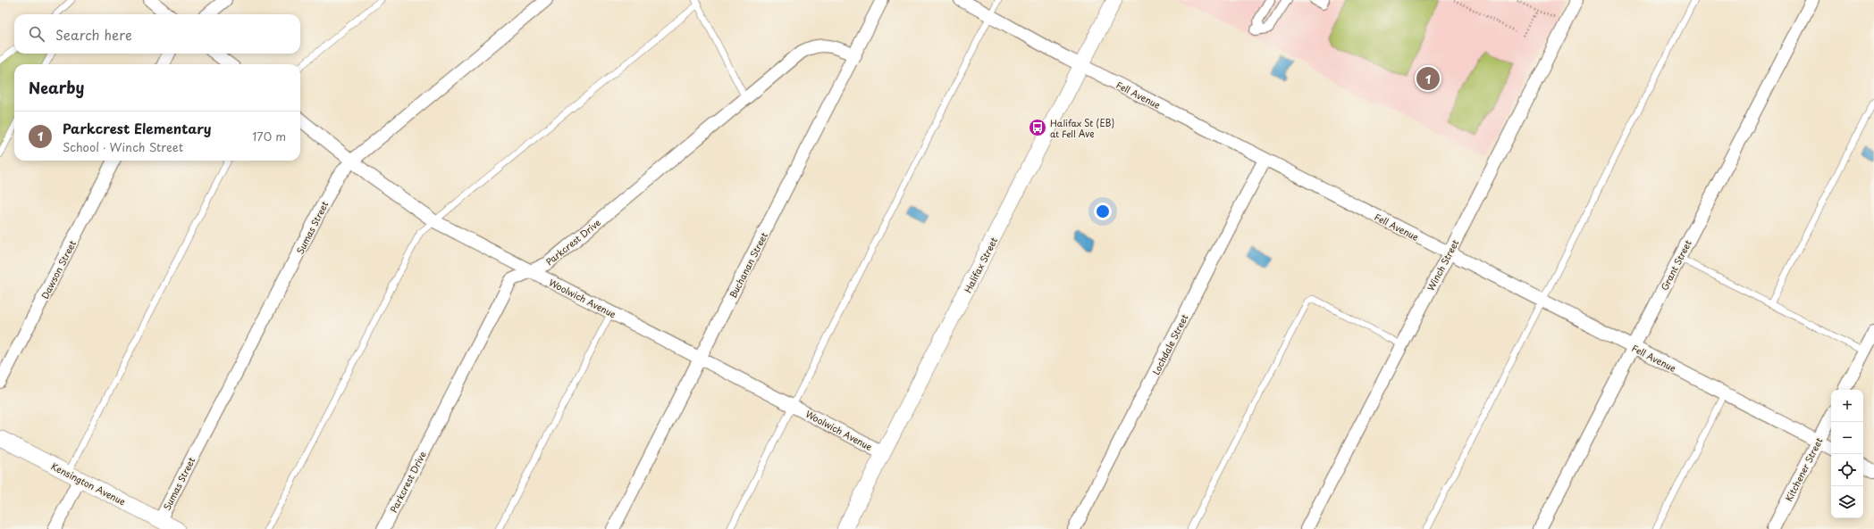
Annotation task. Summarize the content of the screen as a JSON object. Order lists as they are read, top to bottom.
{
  "streets": {
    "street": [
      "Fell Avenue",
      "Sumas Street",
      "Parkcrest Drive",
      "Buchanan Street",
      "Halifax Street",
      "Winch Street",
      "Grant Street",
      "Dawson Street",
      "Woolwich Avenue",
      "Lochdale Street",
      "Kitchener Street",
      "Kensington Avenue"
    ]
  },
  "crossings": [
    ["Fell Avenue", "Halifax Street"],
    ["Fell Avenue", "Winch Street"],
    ["Fell Avenue", "Grant Street"],
    ["Fell Avenue", "Lochdale Street"],
    ["Fell Avenue", "Kitchener Street"],
    ["Sumas Street", "Woolwich Avenue"],
    ["Sumas Street", "Kensington Avenue"],
    ["Parkcrest Drive", "Buchanan Street"],
    ["Parkcrest Drive", "Woolwich Avenue"],
    ["Buchanan Street", "Woolwich Avenue"],
    ["Halifax Street", "Woolwich Avenue"]
  ],
  "places": {
    "bus stop": ["Halifax St (EB) at Fell Ave"]
  },
  "page": {
    "search": "Search here",
    "heading": "Nearby",
    "pins": "1",
    "list": [
      {
        "mark": "1",
        "name": "Parkcrest Elementary",
        "note": "School · Winch Street",
        "value": "170 m"
      }
    ],
    "map_buttons": ["+", "−"]
  }
}
